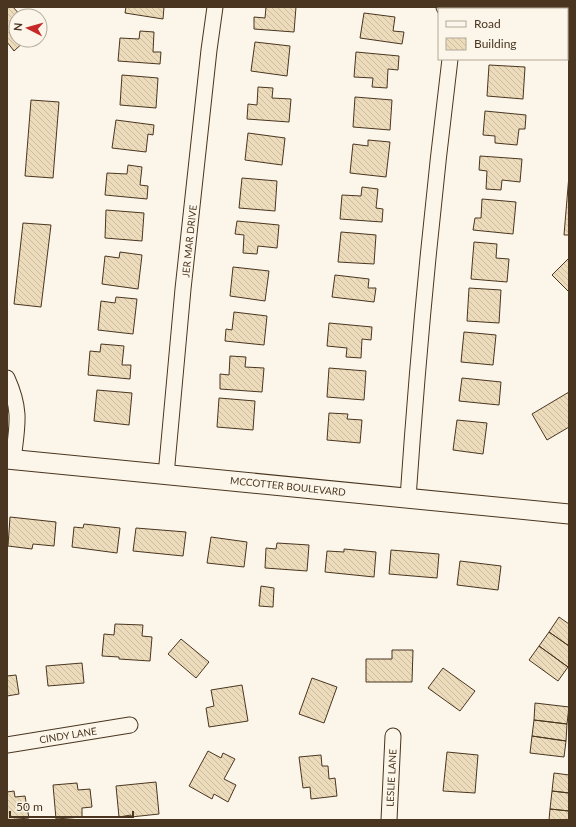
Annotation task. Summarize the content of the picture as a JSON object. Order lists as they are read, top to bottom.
{
  "streets": {
    "street": [
      "JER MAR DRIVE",
      "MCCOTTER BOULEVARD",
      "CINDY LANE",
      "LESLIE LANE"
    ]
  },
  "crossings": [
    ["JER MAR DRIVE", "MCCOTTER BOULEVARD"]
  ],
  "legend": ["Road", "Building"],
  "scale_bar": "50 m",
  "north": "left"
}
